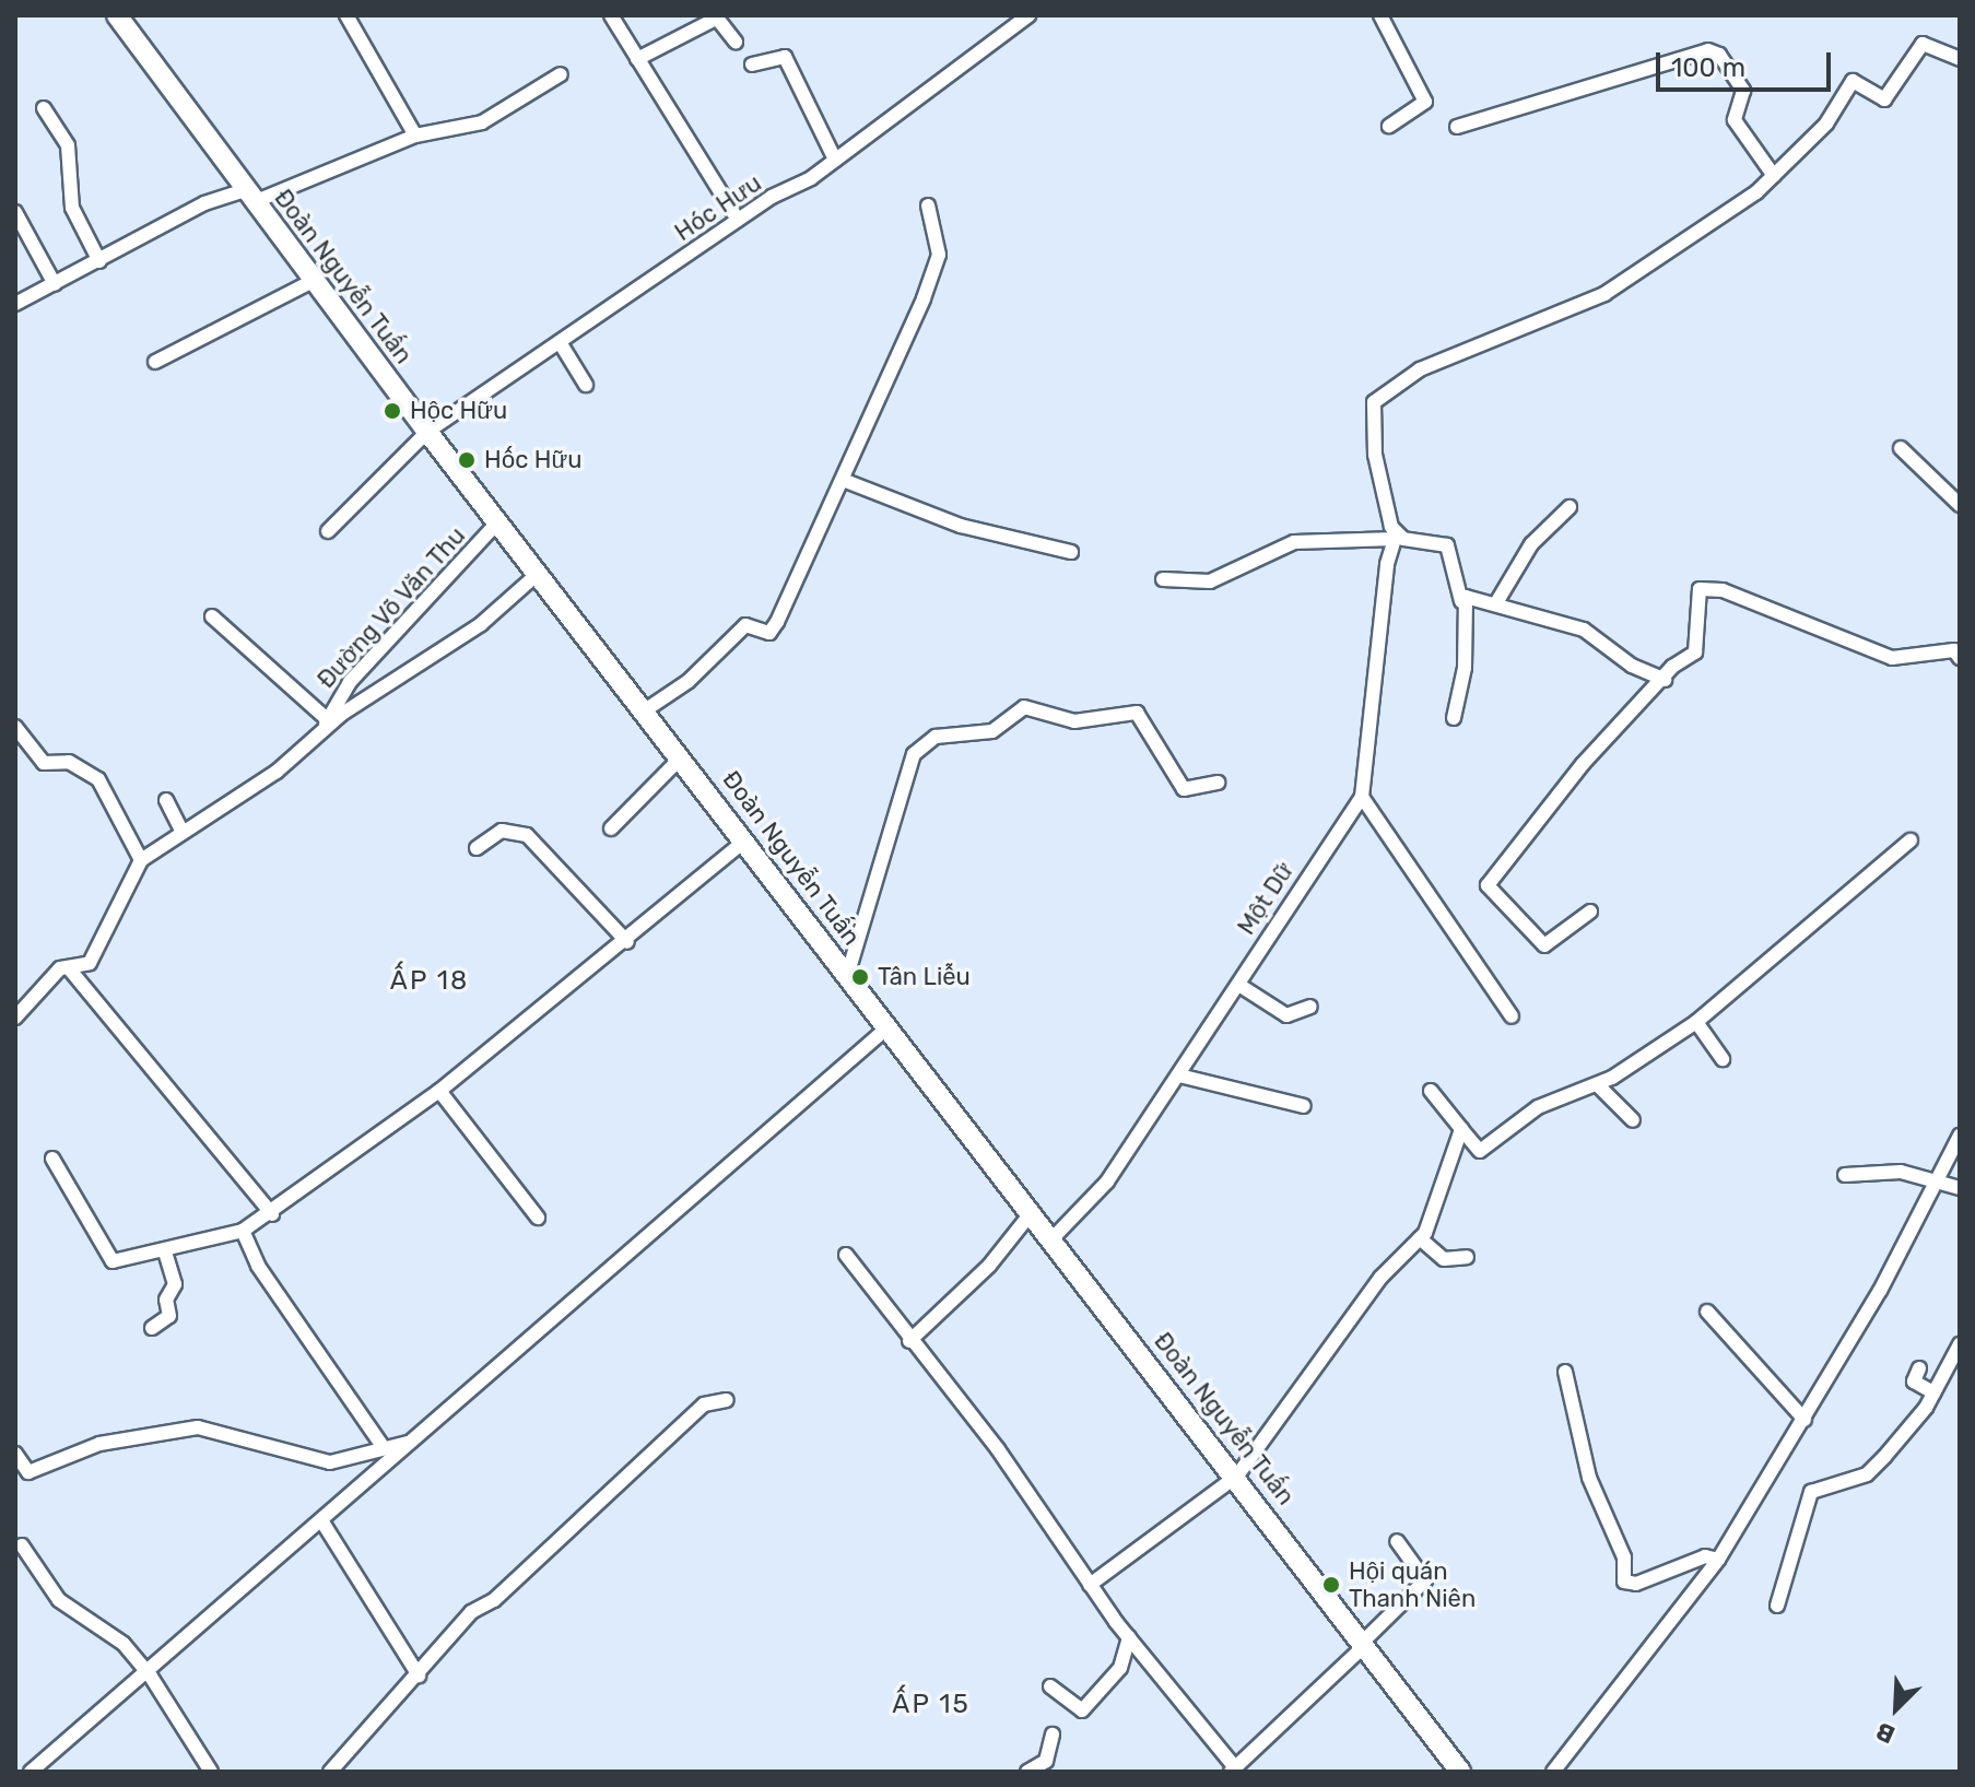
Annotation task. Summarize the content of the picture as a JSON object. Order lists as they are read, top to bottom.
{
  "streets": {
    "main road": ["Đoàn Nguyễn Tuấn"],
    "street": ["Hóc Hưu", "Đường Võ Văn Thu", "Một Dữ"]
  },
  "crossings": [
    ["Hóc Hưu", "Đoàn Nguyễn Tuấn"],
    ["Đoàn Nguyễn Tuấn", "Đường Võ Văn Thu"],
    ["Đoàn Nguyễn Tuấn", "Một Dữ"]
  ],
  "districts": ["ẤP 18", "ẤP 15"],
  "places": [
    "Hộc Hữu",
    "Hốc Hữu",
    "Tân Liễu",
    "Hội quán Thanh Niên"
  ],
  "scale_bar": "100 m",
  "north": "bottom left"
}
